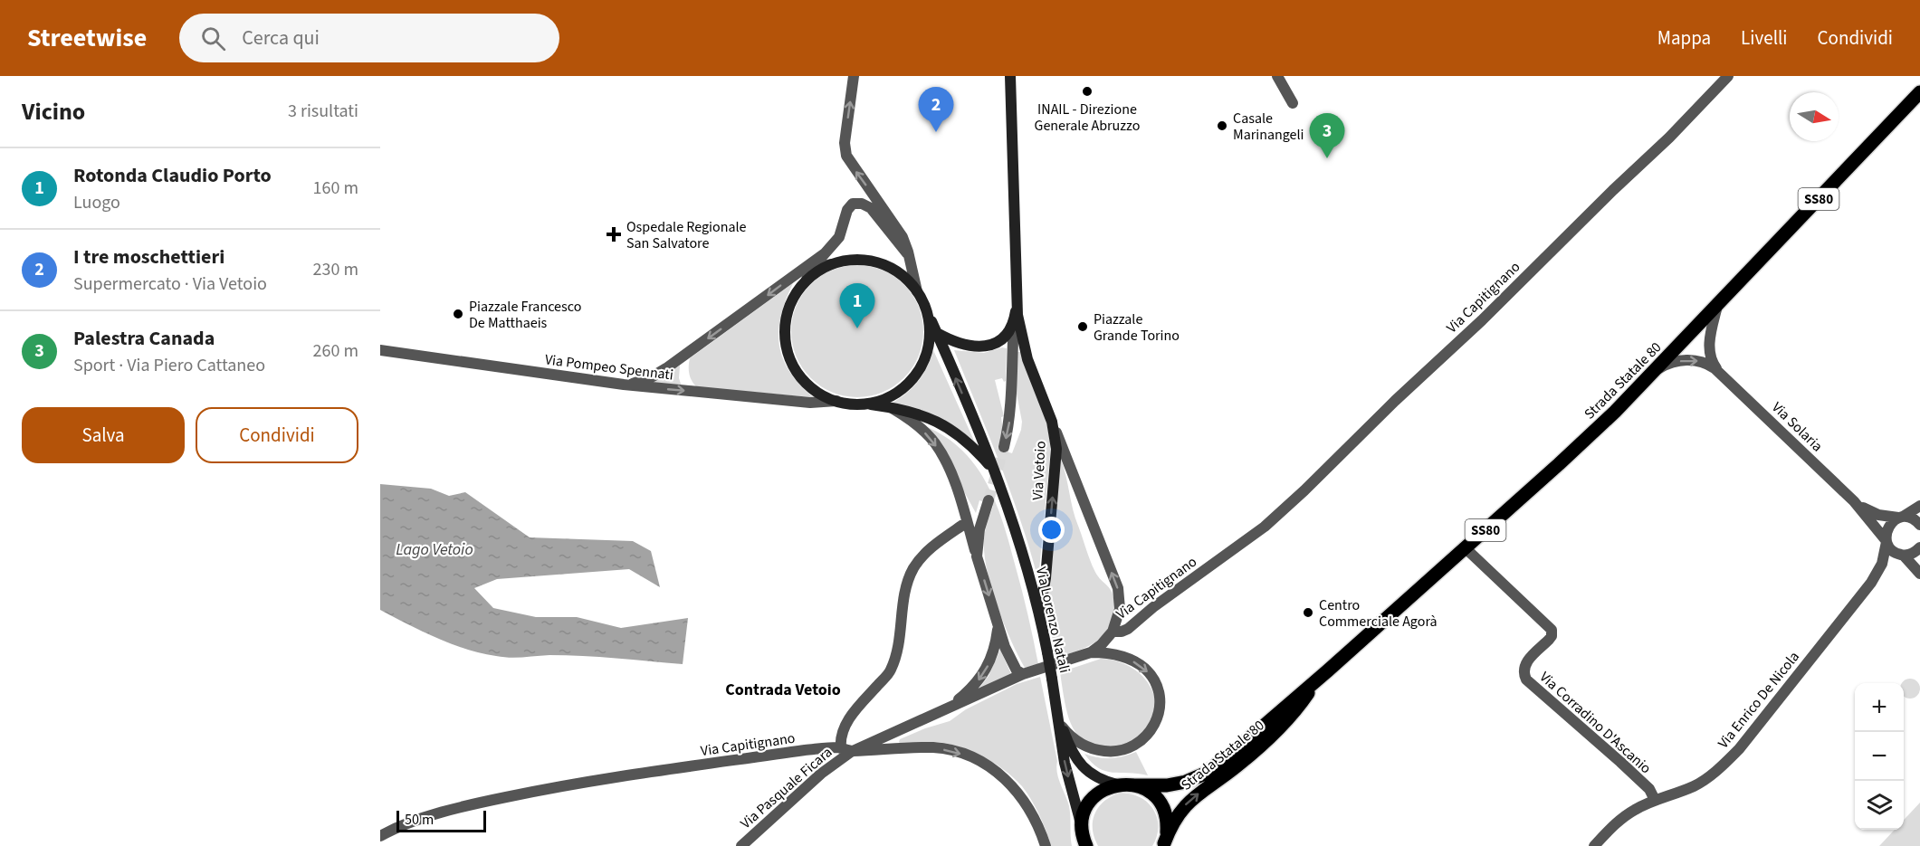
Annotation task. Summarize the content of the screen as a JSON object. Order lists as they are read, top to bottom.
{
  "streets": {
    "main road": ["SS80", "Strada Statale 80"],
    "street": [
      "Via Capitignano",
      "Via Pompeo Spennati",
      "Via Solaria",
      "Via Vetoio",
      "Via Lorenzo Natali",
      "Via Enrico De Nicola",
      "Via Corradino D'Ascanio",
      "Via Pasquale Ficara"
    ]
  },
  "crossings": [
    ["SS80", "Strada Statale 80"],
    ["SS80", "Via Lorenzo Natali"],
    ["Via Capitignano", "Via Pasquale Ficara"],
    ["Via Pompeo Spennati", "Via Lorenzo Natali"],
    ["Strada Statale 80", "Via Solaria"],
    ["Strada Statale 80", "Via Corradino D'Ascanio"],
    ["Via Solaria", "Via Enrico De Nicola"],
    ["Via Vetoio", "Via Lorenzo Natali"],
    ["Via Enrico De Nicola", "Via Corradino D'Ascanio"]
  ],
  "one_way": ["Via Pompeo Spennati"],
  "districts": ["Contrada Vetoio"],
  "water": ["Lago Vetoio"],
  "places": {
    "other": [
      "INAIL - Direzione Generale Abruzzo",
      "Casale Marinangeli",
      "Piazzale Francesco De Matthaeis",
      "Piazzale Grande Torino",
      "Centro Commerciale Agorà"
    ],
    "health": ["Ospedale Regionale San Salvatore"]
  },
  "scale_bar": "50 m",
  "north": "right",
  "page": {
    "header": "Streetwise",
    "search": "Cerca qui",
    "nav": ["Mappa", "Livelli", "Condividi"],
    "heading": ["Vicino", "3 risultati"],
    "pins": ["2", "3", "1"],
    "list": [
      {
        "mark": "1",
        "name": "Rotonda Claudio Porto",
        "note": "Luogo",
        "value": "160 m"
      },
      {
        "mark": "2",
        "name": "I tre moschettieri",
        "note": "Supermercato · Via Vetoio",
        "value": "230 m"
      },
      {
        "mark": "3",
        "name": "Palestra Canada",
        "note": "Sport · Via Piero Cattaneo",
        "value": "260 m"
      }
    ],
    "buttons": ["Salva", "Condividi"],
    "map_buttons": ["+", "−"],
    "scale": "50 m"
  }
}
